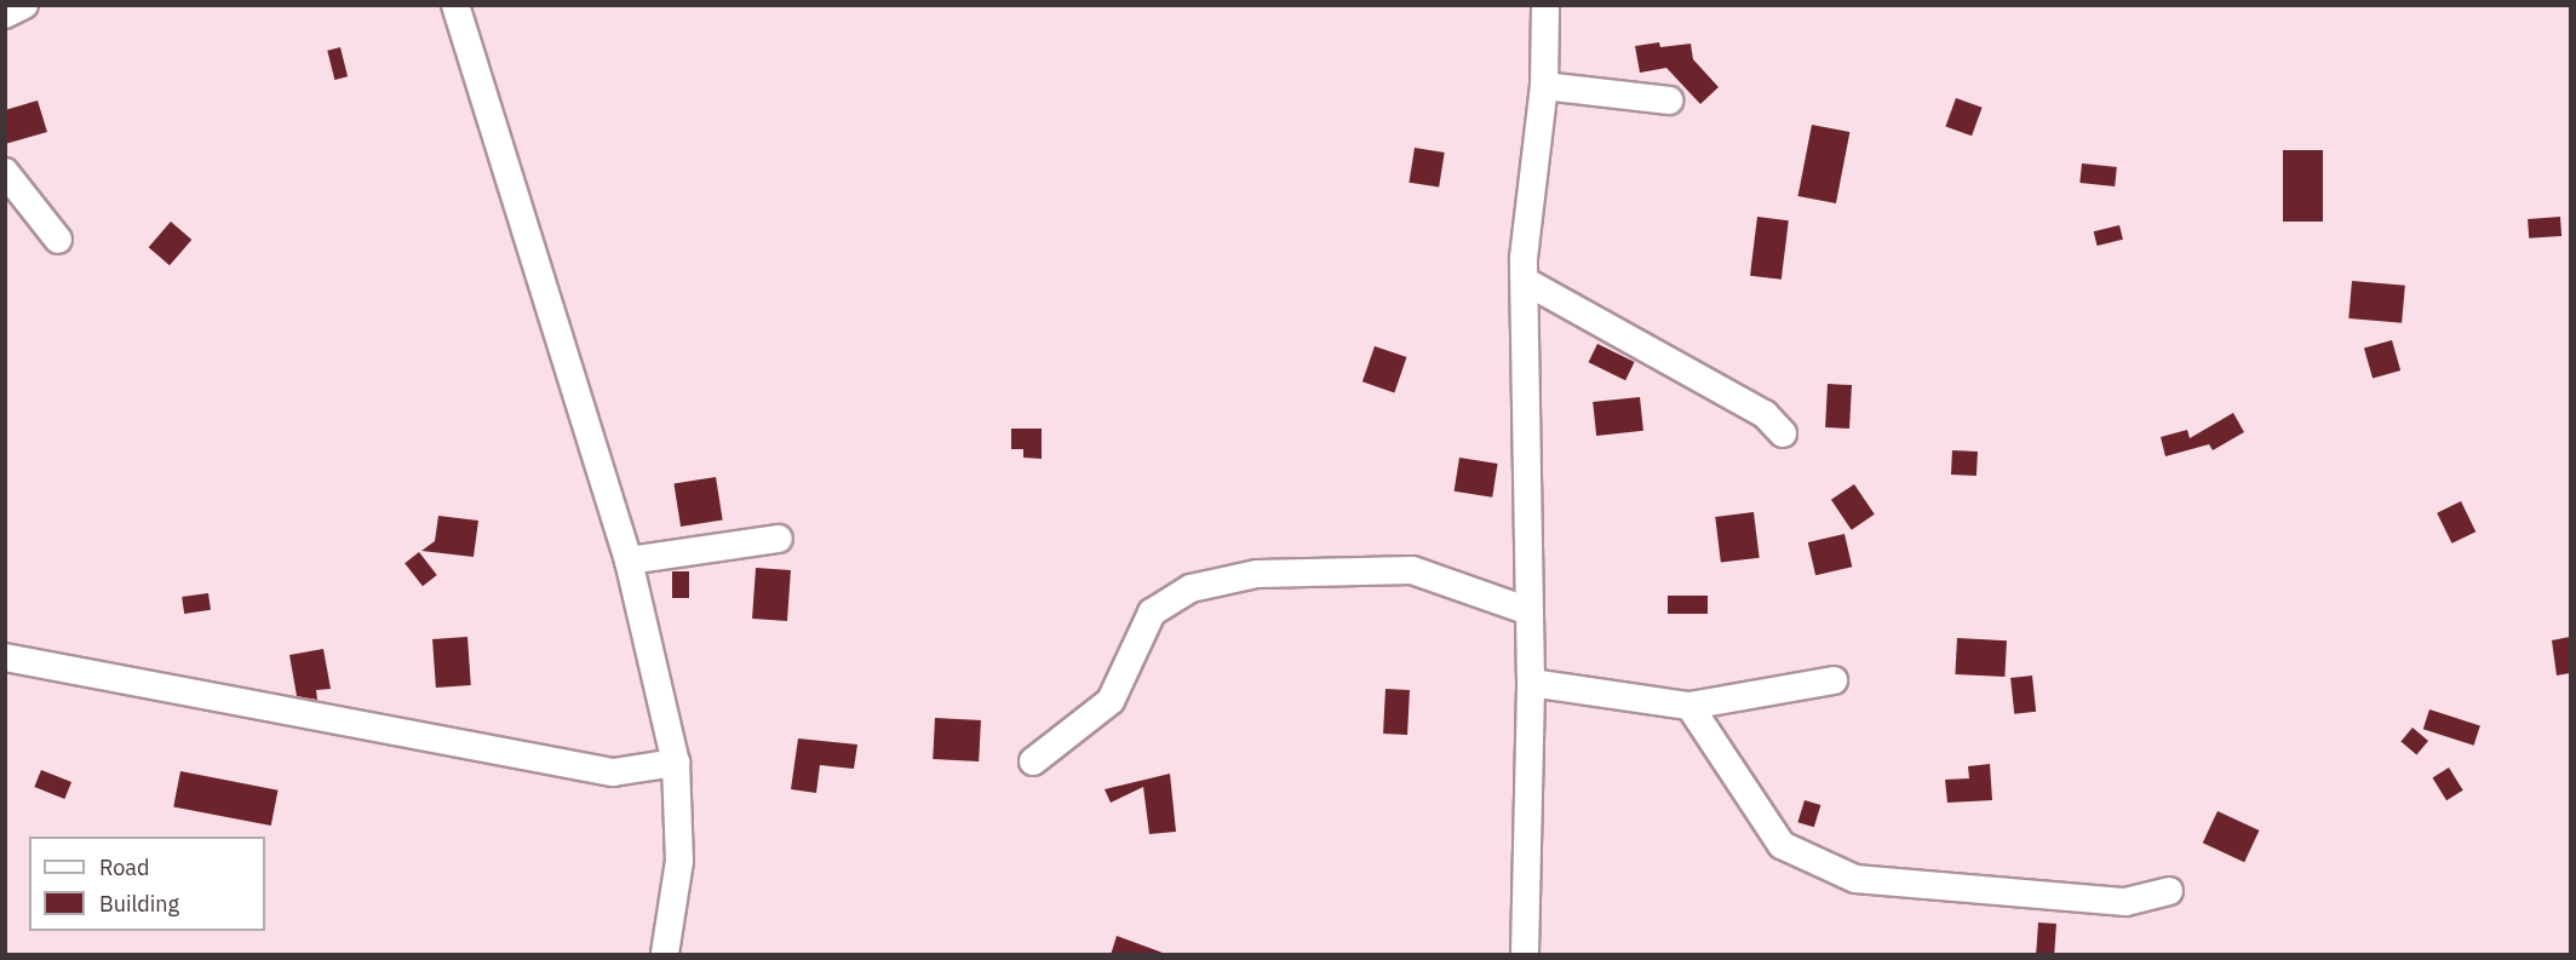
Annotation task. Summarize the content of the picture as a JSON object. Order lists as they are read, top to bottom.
{
  "legend": ["Road", "Building"]
}
